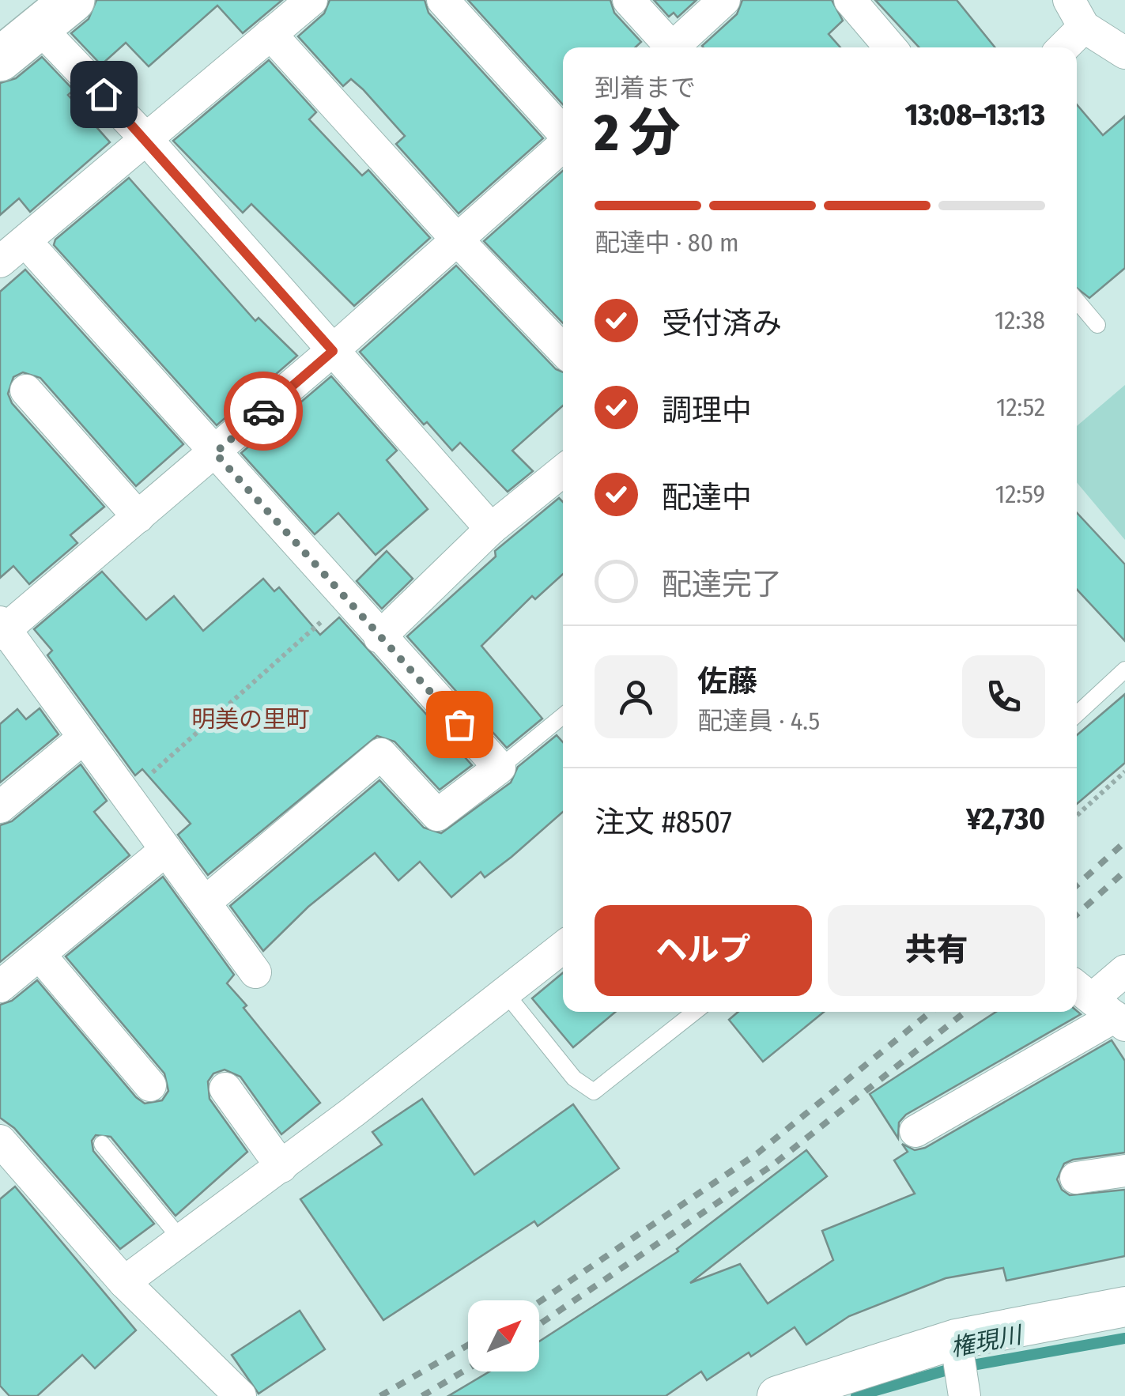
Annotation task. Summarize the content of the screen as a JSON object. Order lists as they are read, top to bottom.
{
  "districts": ["明美の里町"],
  "water": ["権現川"],
  "north": "top right",
  "page": {
    "heading": ["2 分", "到着まで", "13:08–13:13"],
    "panel": [
      "佐藤",
      "配達員 · 4.5",
      "注文 #8507",
      "¥2,730"
    ],
    "bar": "配達中 · 80 m",
    "list": [
      ["受付済み", "12:38"],
      ["調理中", "12:52"],
      ["配達中", "12:59"],
      "配達完了"
    ],
    "buttons": ["ヘルプ", "共有"]
  }
}
